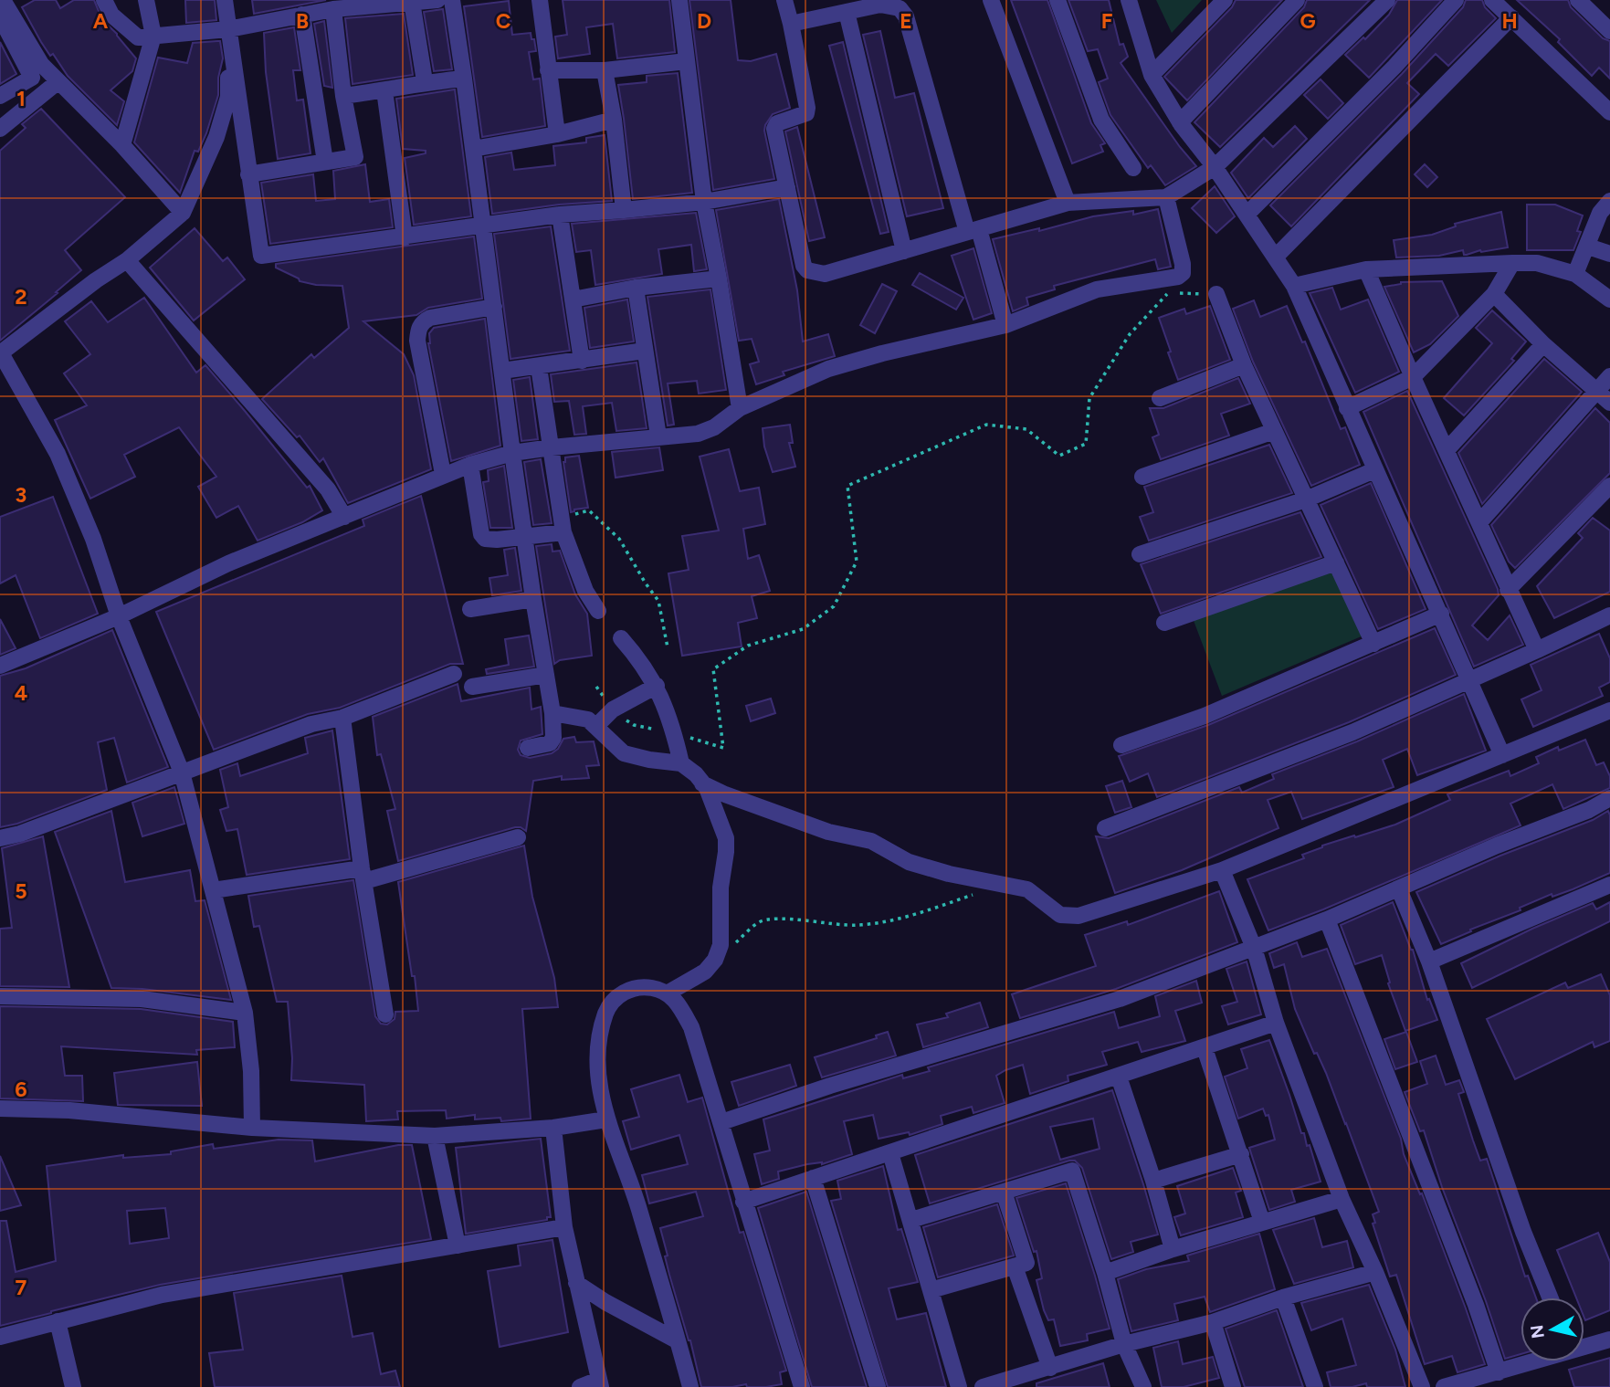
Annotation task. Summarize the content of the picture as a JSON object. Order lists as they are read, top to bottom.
{
  "north": "left",
  "grid": {
    "columns": [
      "A",
      "B",
      "C",
      "D",
      "E",
      "F",
      "G",
      "H"
    ],
    "rows": [
      "1",
      "2",
      "3",
      "4",
      "5",
      "6",
      "7"
    ]
  }
}
